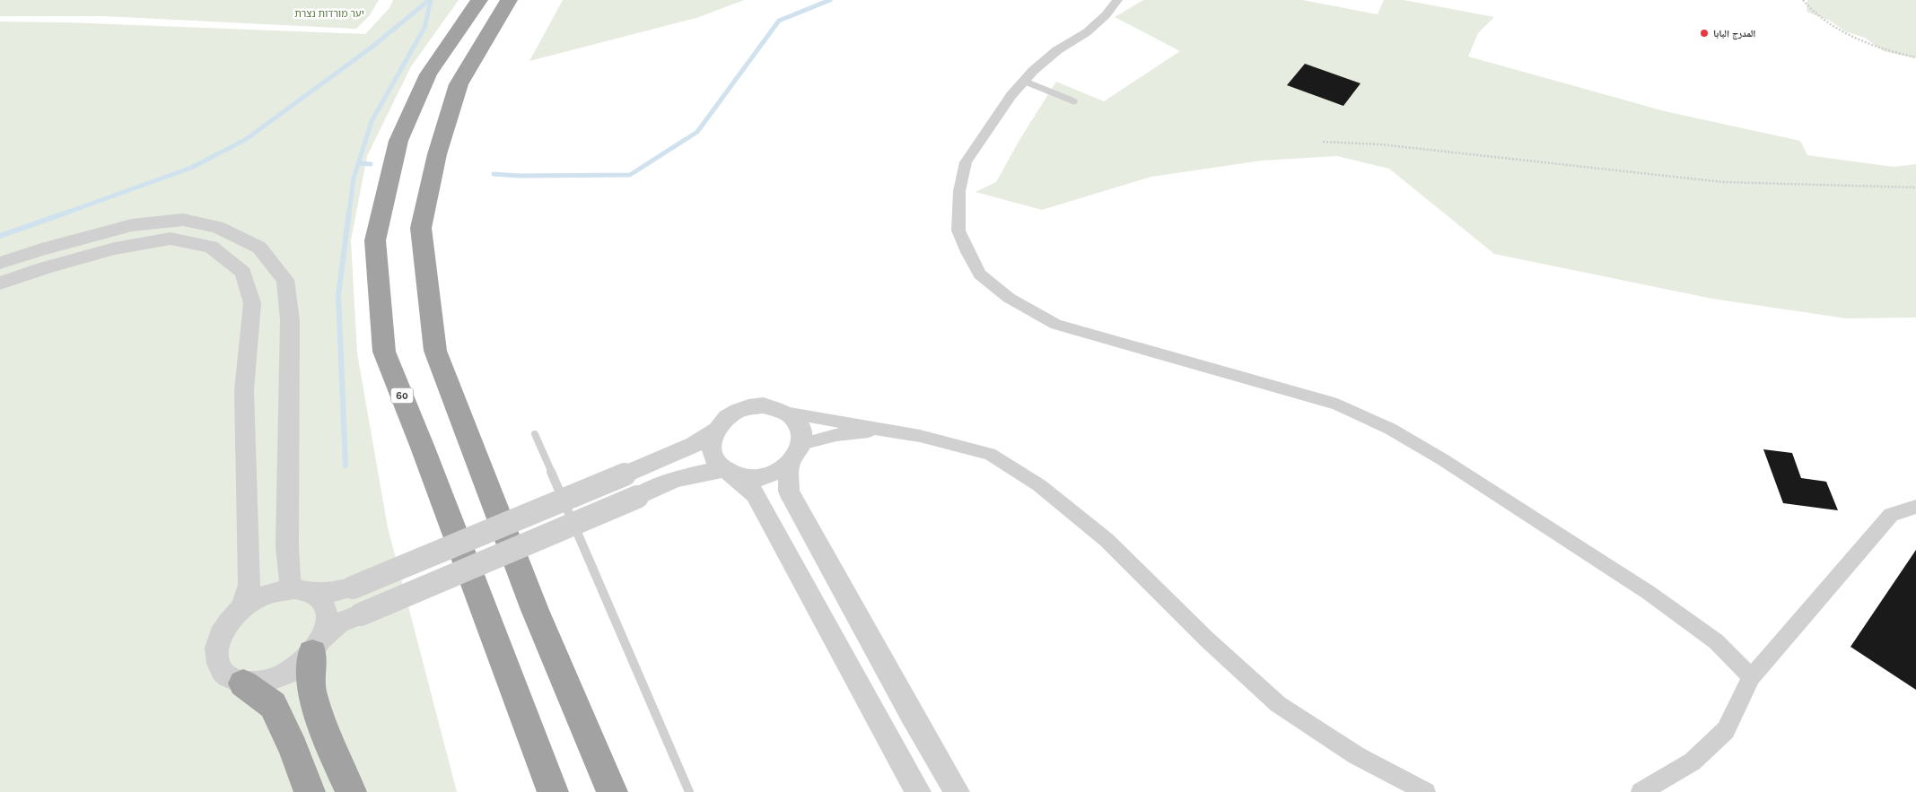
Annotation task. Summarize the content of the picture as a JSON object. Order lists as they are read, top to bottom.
{
  "streets": {
    "highway": ["60"]
  },
  "parks": ["יער מורדות נצרת"],
  "places": ["المدرج البابا"]
}
